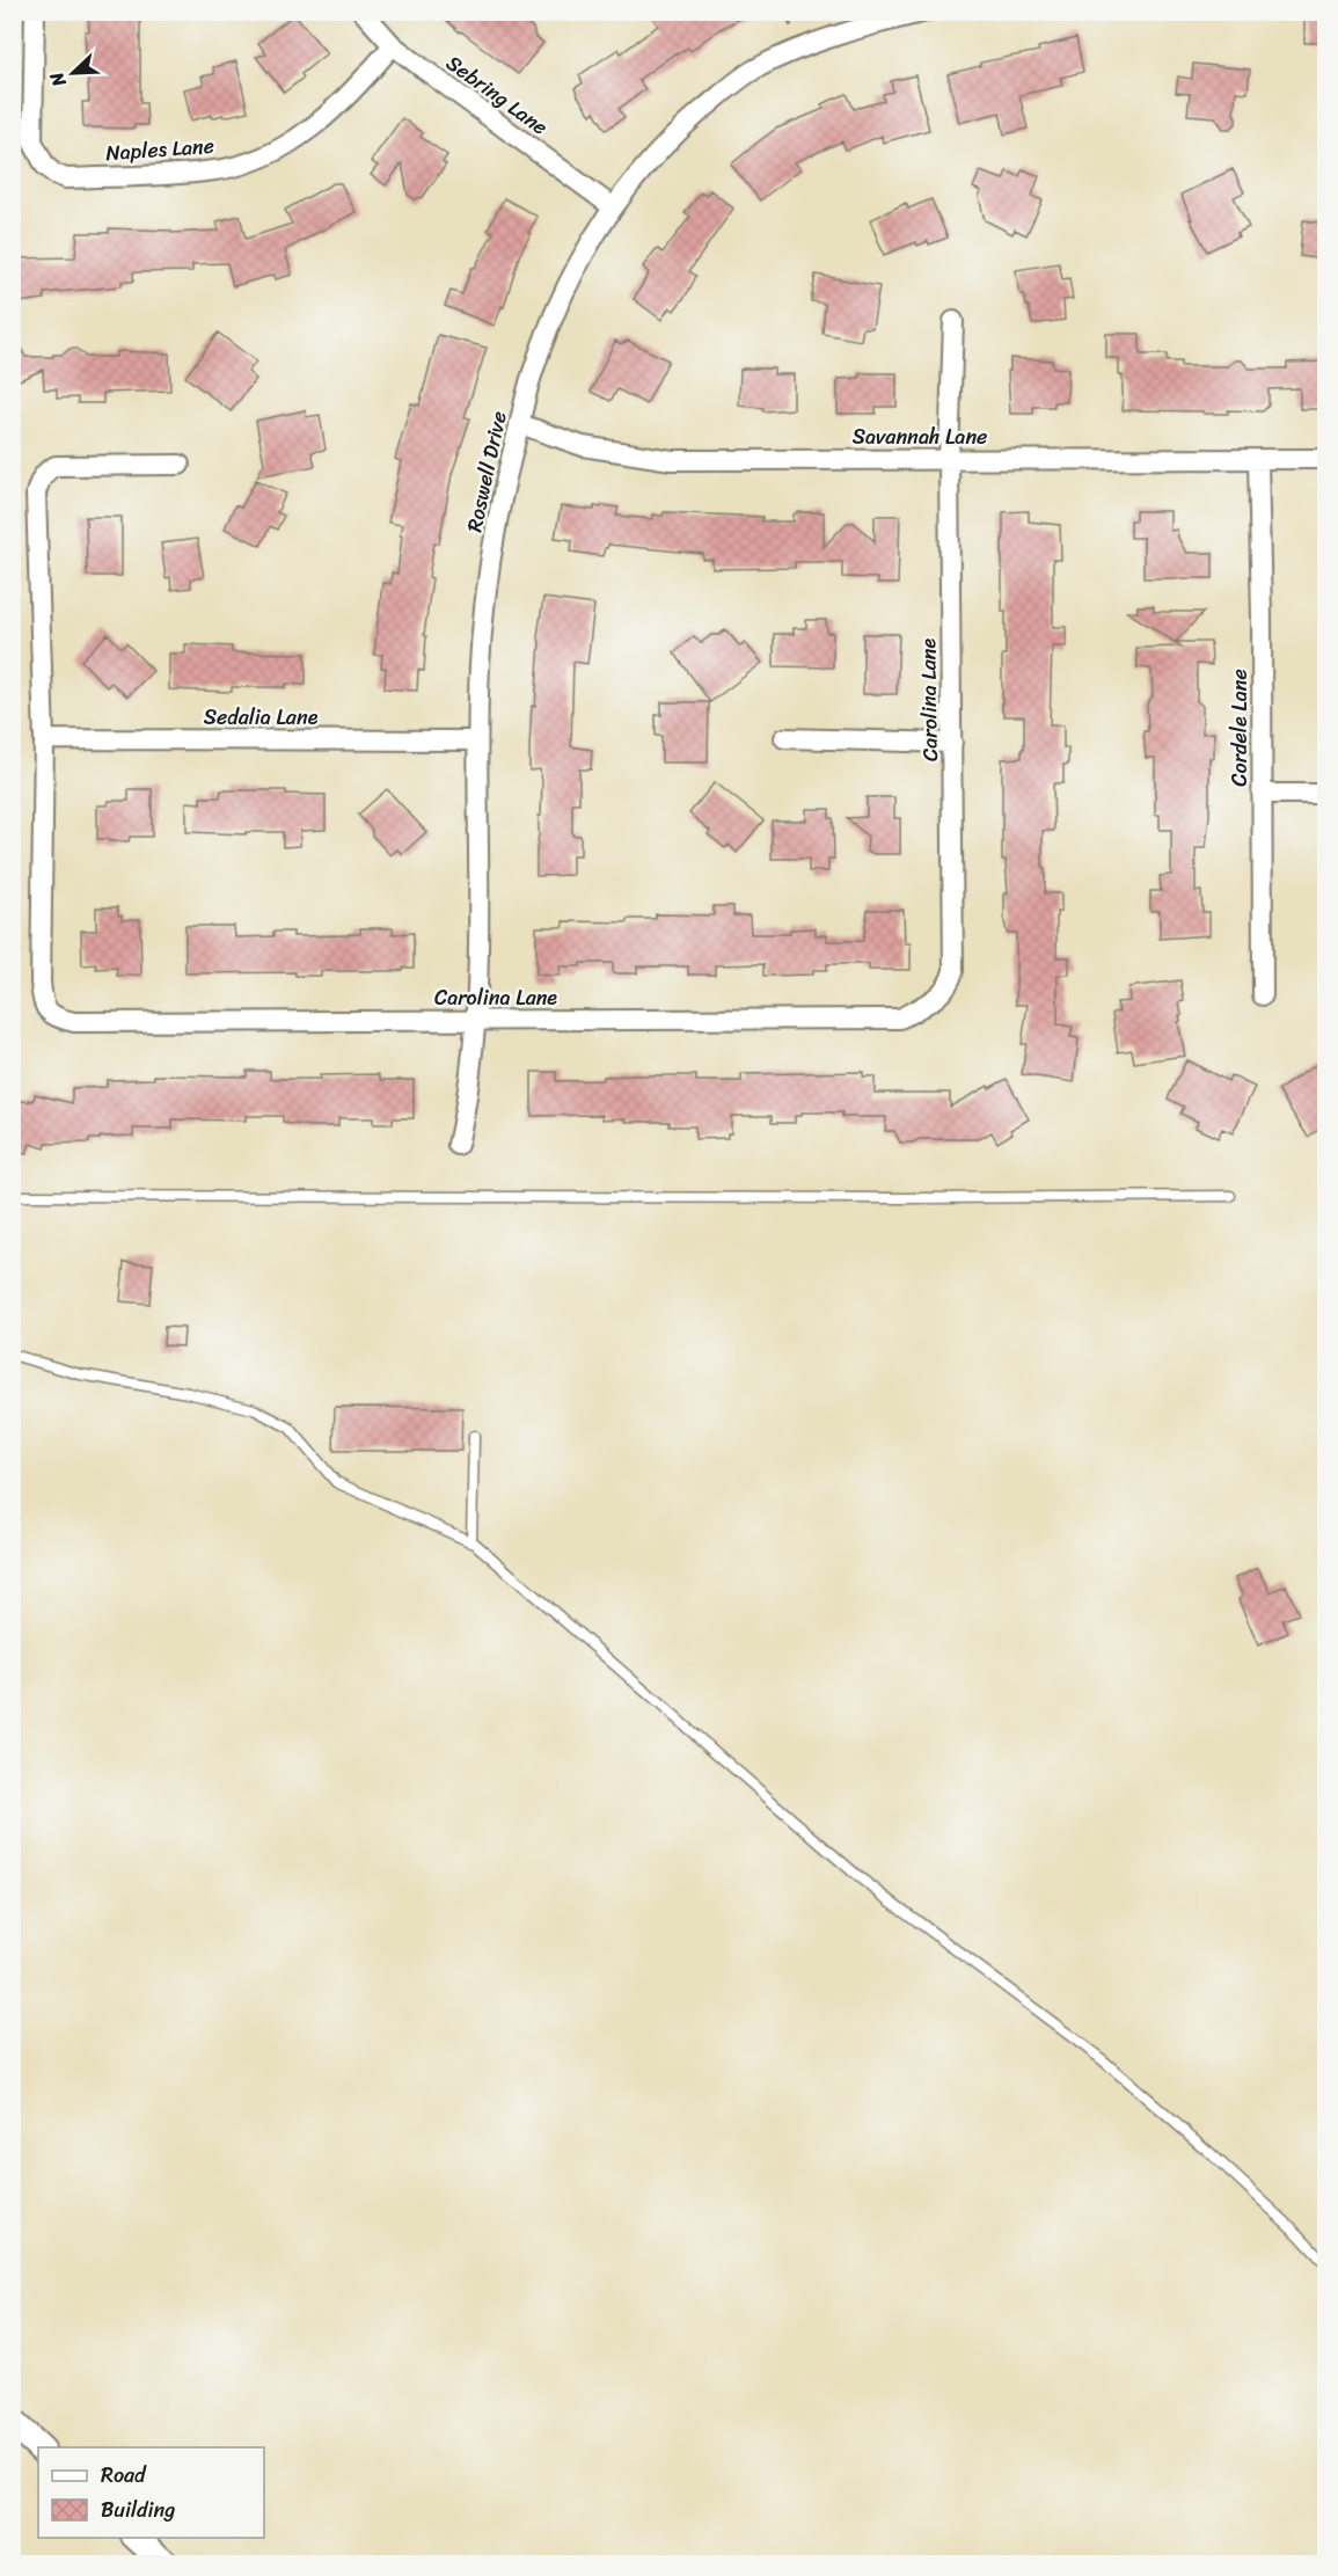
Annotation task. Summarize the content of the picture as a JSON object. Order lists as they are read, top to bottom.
{
  "streets": {
    "street": [
      "Sebring Lane",
      "Naples Lane",
      "Savannah Lane",
      "Roswell Drive",
      "Carolina Lane",
      "Sedalia Lane",
      "Cordele Lane"
    ]
  },
  "crossings": [
    ["Sebring Lane", "Naples Lane"],
    ["Sebring Lane", "Roswell Drive"],
    ["Savannah Lane", "Roswell Drive"],
    ["Savannah Lane", "Carolina Lane"],
    ["Savannah Lane", "Cordele Lane"],
    ["Roswell Drive", "Carolina Lane"],
    ["Roswell Drive", "Sedalia Lane"],
    ["Carolina Lane", "Sedalia Lane"]
  ],
  "legend": ["Road", "Building"],
  "north": "bottom left"
}
